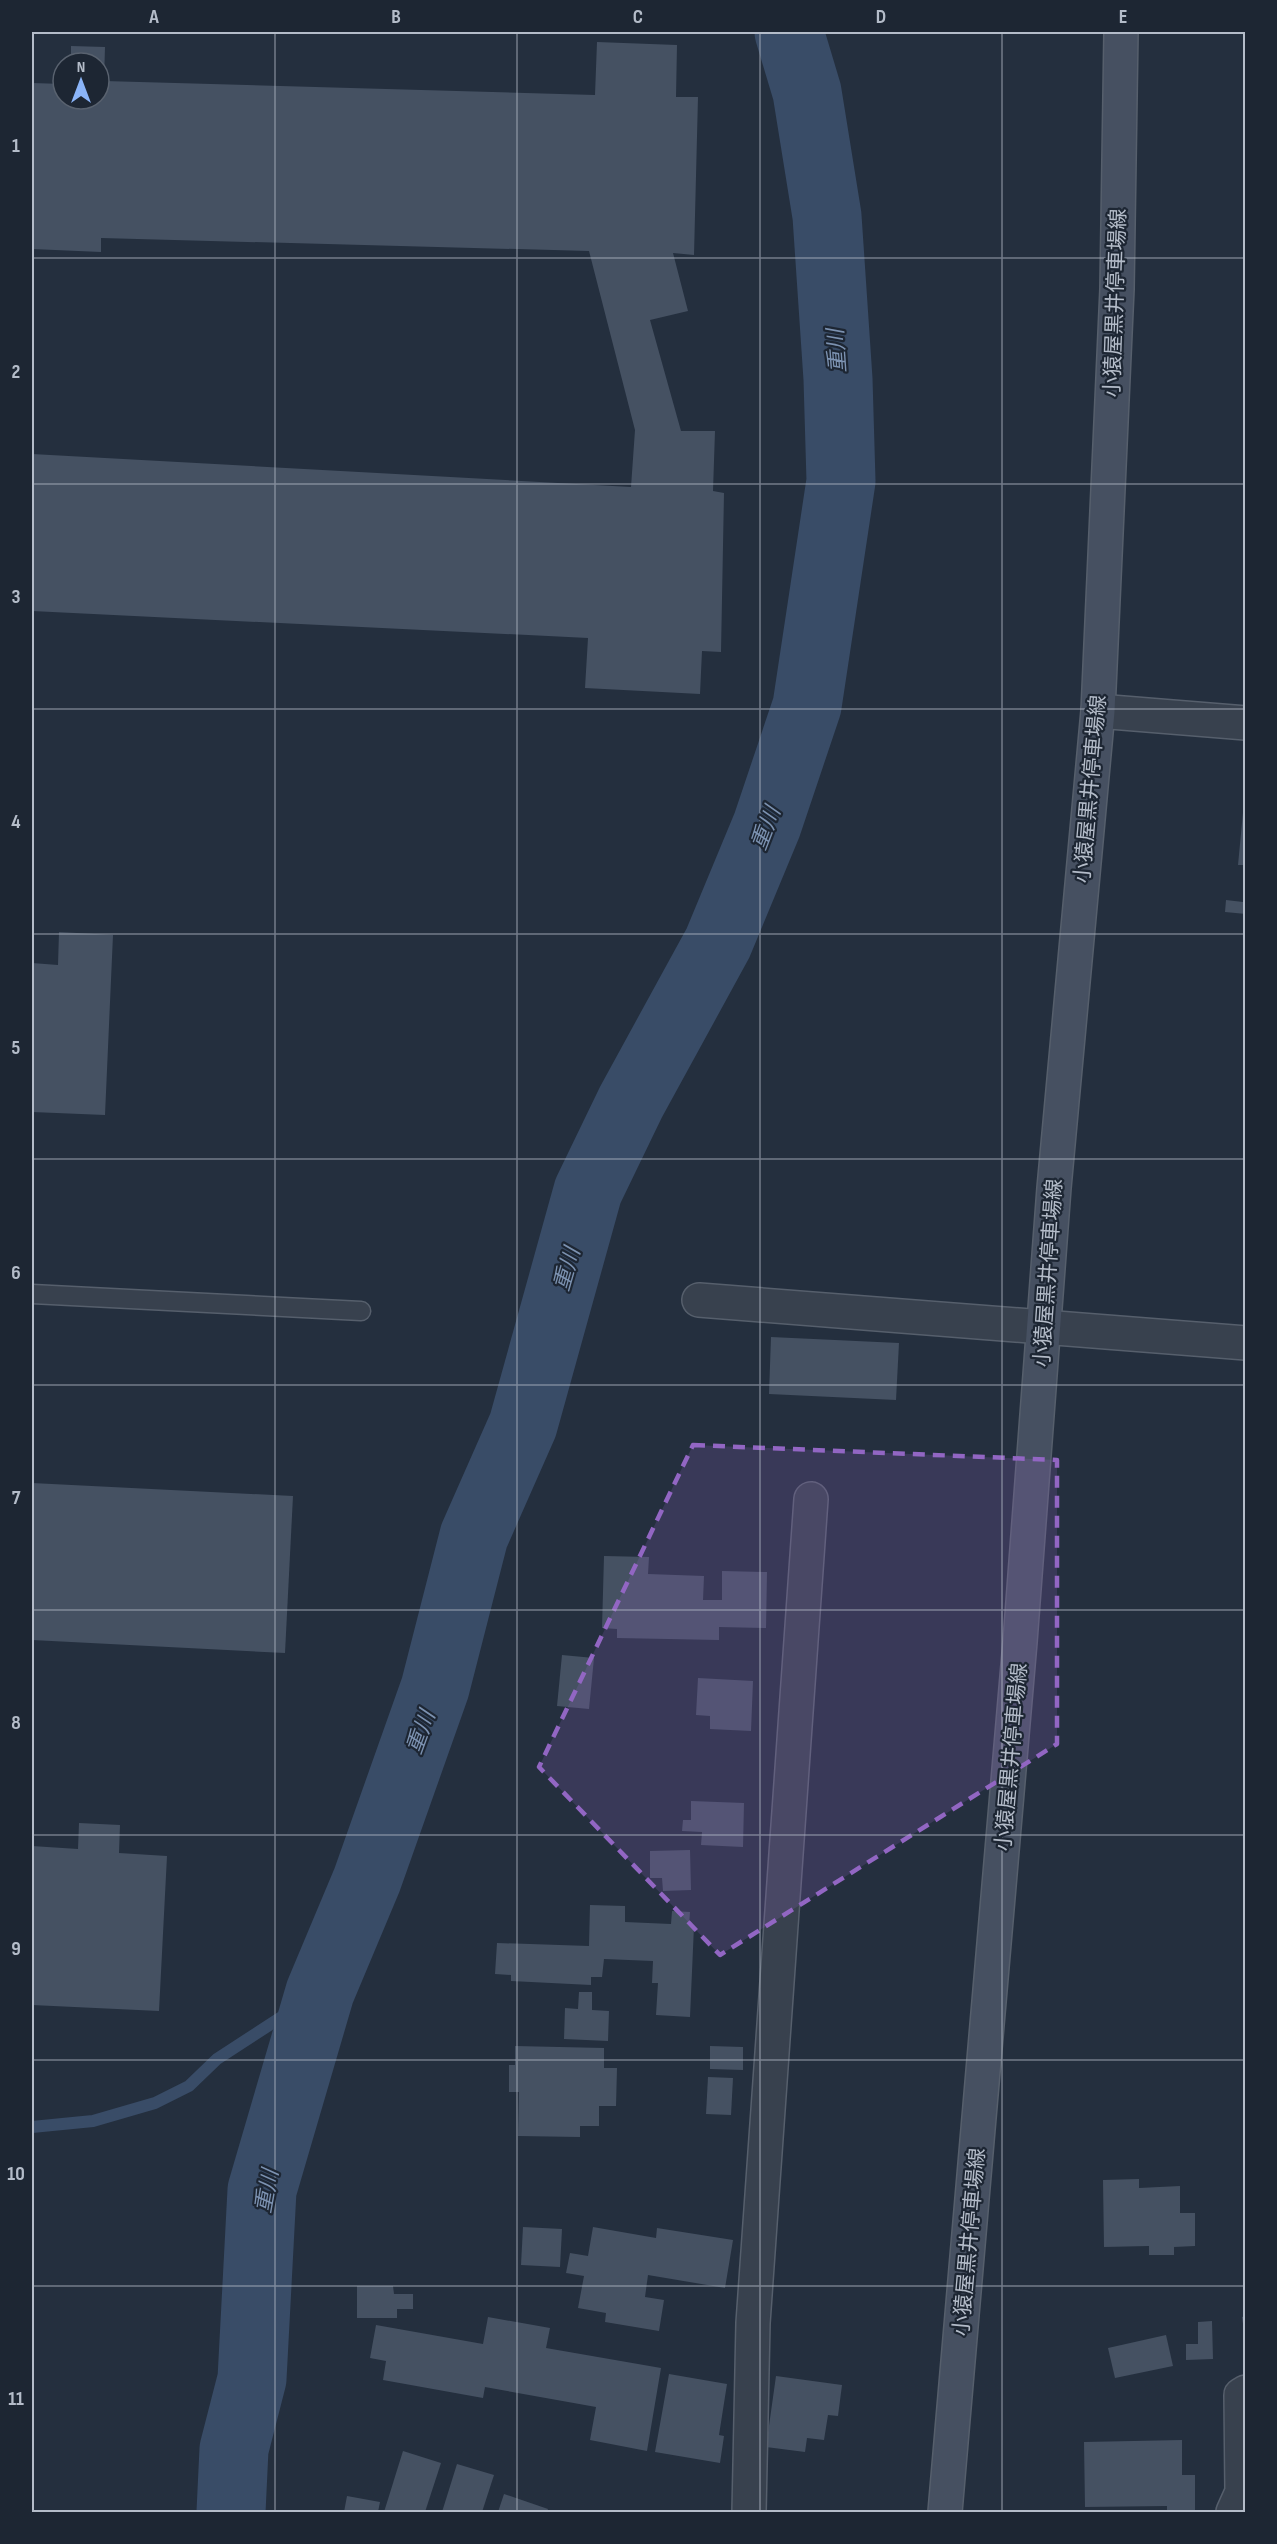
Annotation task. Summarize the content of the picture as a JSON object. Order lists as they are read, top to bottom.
{
  "streets": {
    "main road": ["小猿屋黒井停車場線"]
  },
  "water": ["重川"],
  "north": "top",
  "grid": {
    "columns": [
      "A",
      "B",
      "C",
      "D",
      "E"
    ],
    "rows": [
      "1",
      "2",
      "3",
      "4",
      "5",
      "6",
      "7",
      "8",
      "9",
      "10",
      "11"
    ]
  }
}
